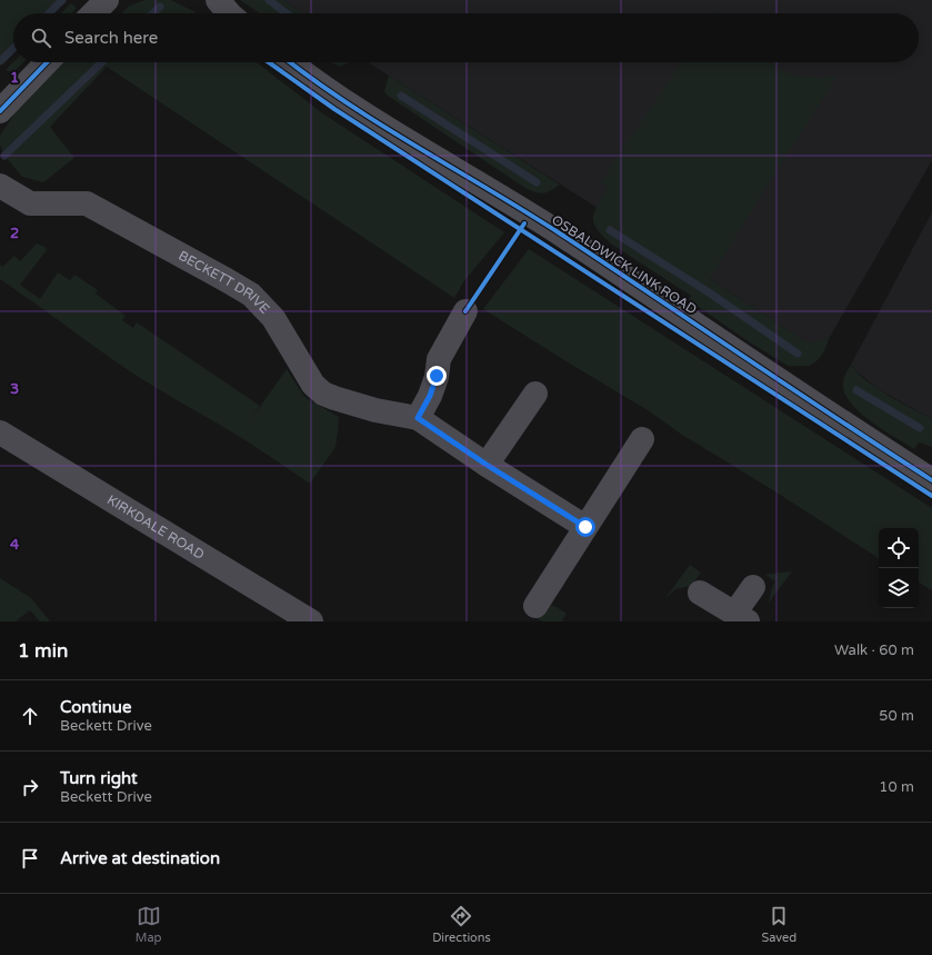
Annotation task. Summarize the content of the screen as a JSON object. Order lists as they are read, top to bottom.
{
  "streets": {
    "street": ["OSBALDWICK LINK ROAD", "BECKETT DRIVE", "KIRKDALE ROAD"]
  },
  "page": {
    "search": "Search here",
    "heading": ["1 min", "Walk · 60 m"],
    "list": [
      ["Continue", "Beckett Drive", "50 m"],
      ["Turn right", "Beckett Drive", "10 m"],
      "Arrive at destination"
    ],
    "nav": ["Map", "Directions", "Saved"]
  },
  "grid": {
    "rows": [
      "1",
      "2",
      "3",
      "4"
    ]
  }
}
